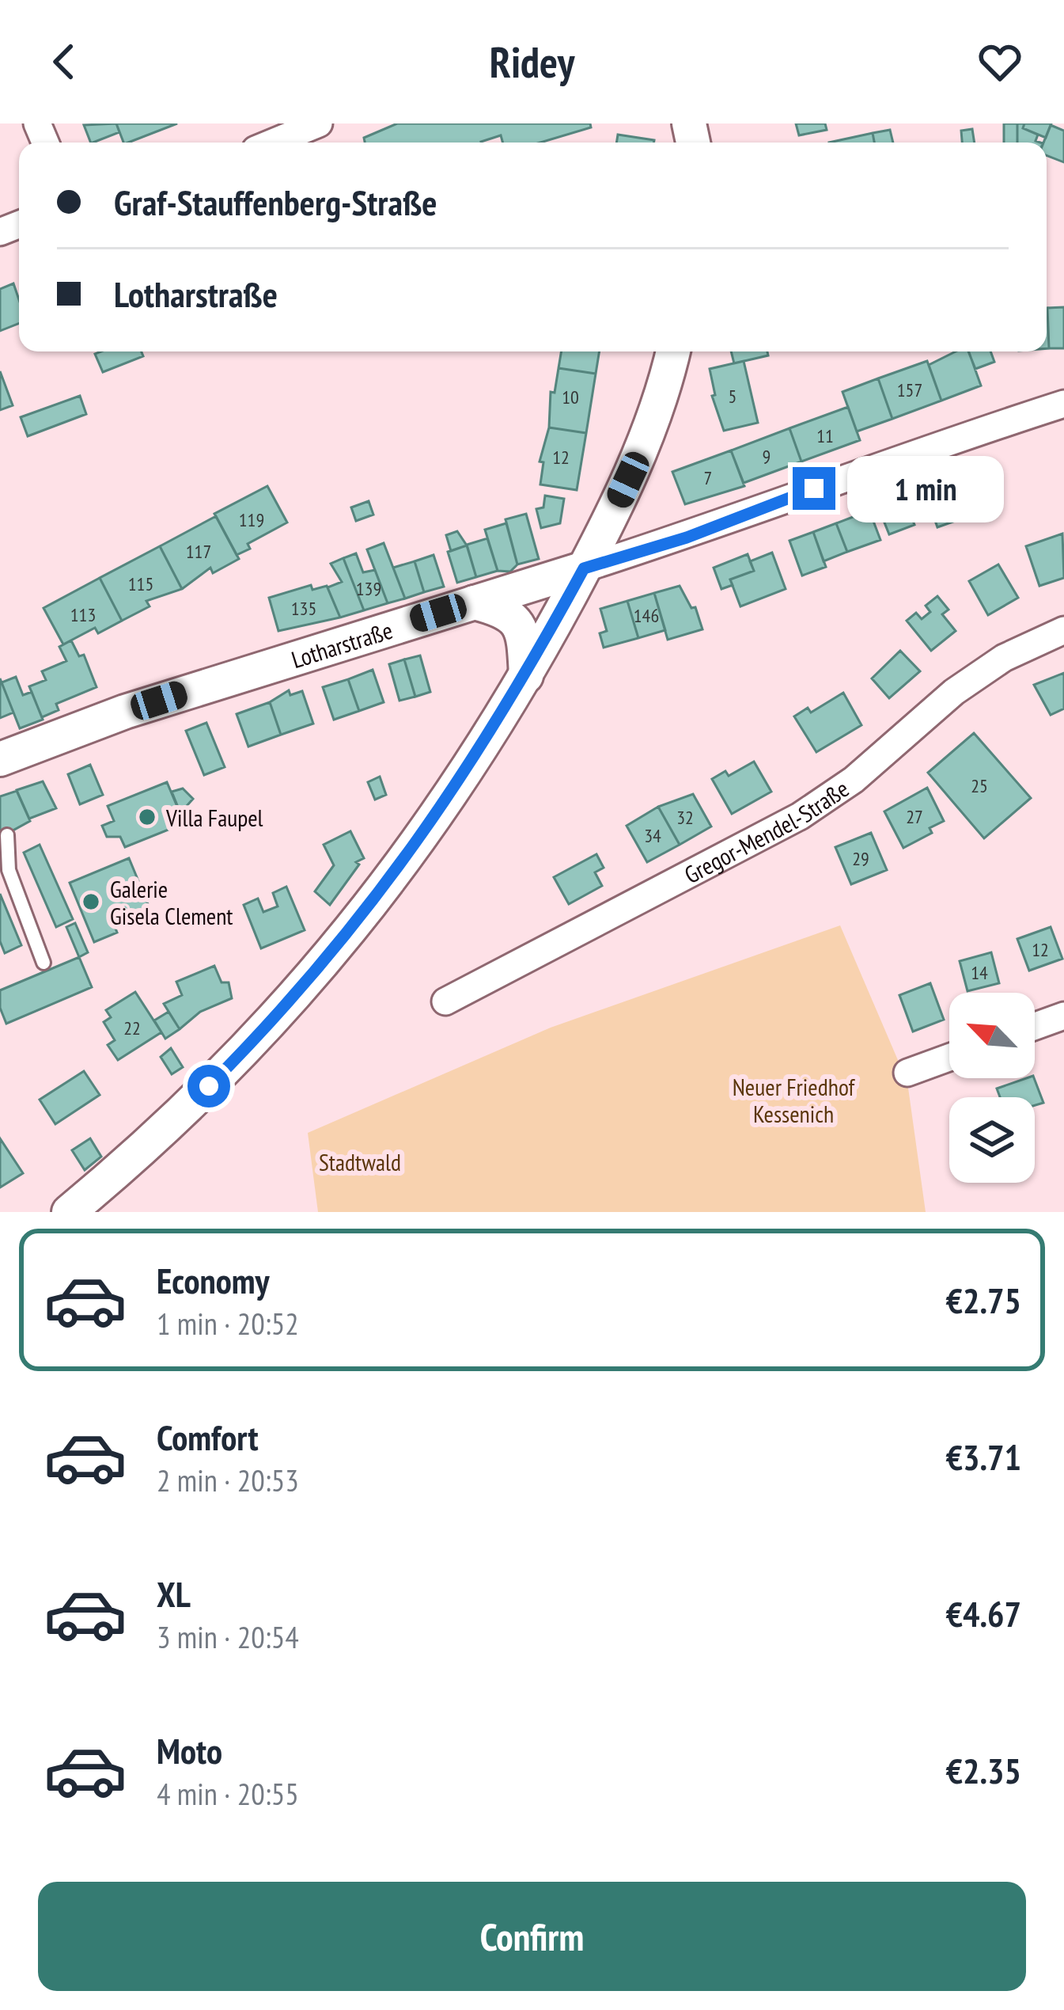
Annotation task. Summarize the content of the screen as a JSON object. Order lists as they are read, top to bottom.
{
  "streets": {
    "street": ["Lotharstraße", "Gregor-Mendel-Straße"]
  },
  "parks": ["Neuer Friedhof Kessenich", "Stadtwald"],
  "places": ["Villa Faupel", "Galerie Gisela Clement"],
  "house_numbers": [
    "157",
    "5",
    "10",
    "11",
    "9",
    "12",
    "7",
    "119",
    "117",
    "115",
    "139",
    "135",
    "113",
    "146",
    "25",
    "27",
    "32",
    "34",
    "29",
    "12",
    "14",
    "22"
  ],
  "north": "top left",
  "page": {
    "header": "Ridey",
    "banner": ["Graf-Stauffenberg-Straße", "Lotharstraße"],
    "bubble": "1 min",
    "list": [
      {
        "name": "Economy",
        "note": "1 min · 20:52",
        "value": "€2.75"
      },
      {
        "name": "Comfort",
        "note": "2 min · 20:53",
        "value": "€3.71"
      },
      {
        "name": "XL",
        "note": "3 min · 20:54",
        "value": "€4.67"
      },
      {
        "name": "Moto",
        "note": "4 min · 20:55",
        "value": "€2.35"
      }
    ],
    "buttons": "Confirm"
  }
}
